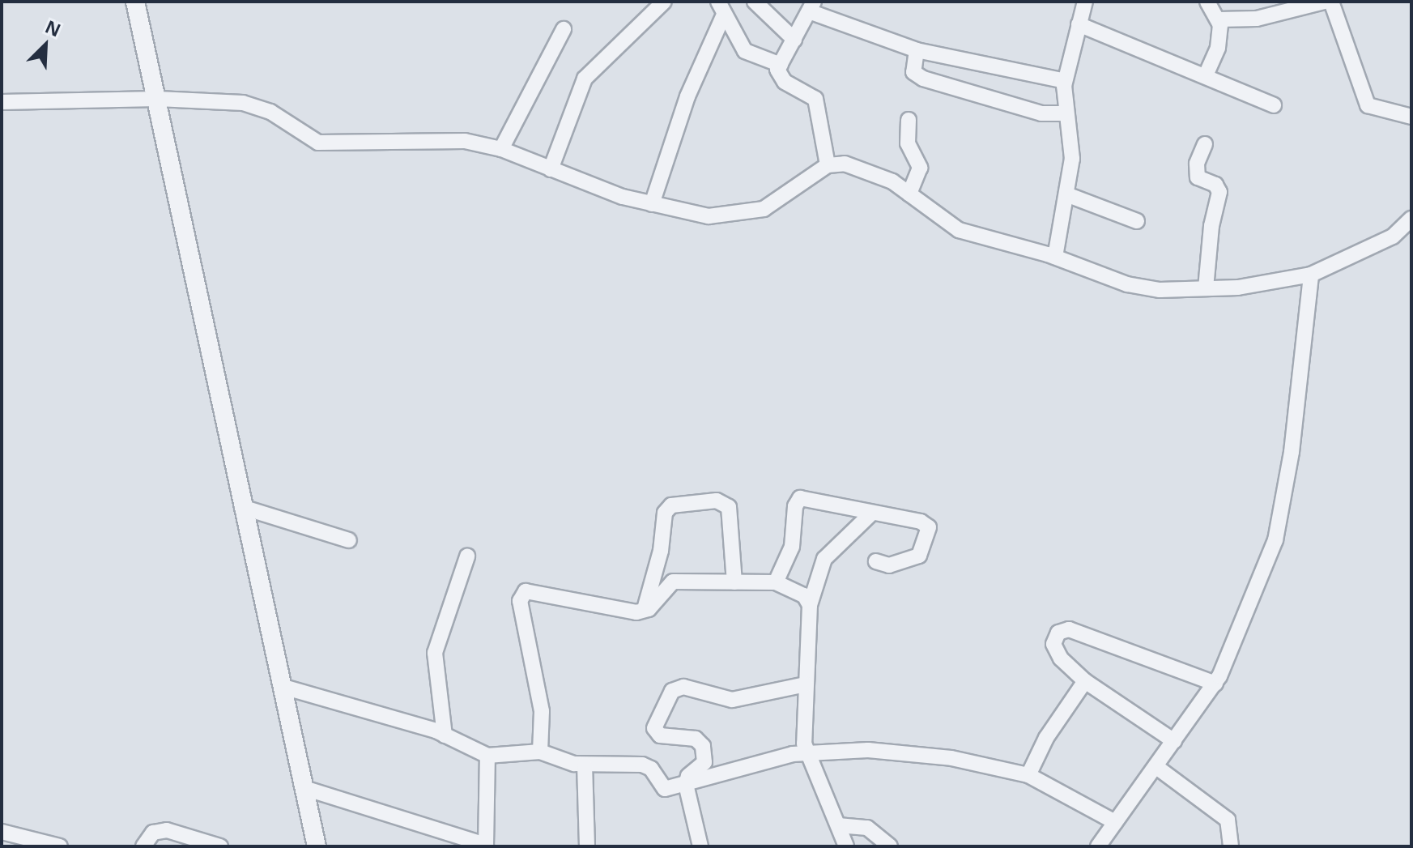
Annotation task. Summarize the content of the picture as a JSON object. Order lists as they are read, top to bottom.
{
  "north": "top right"
}
